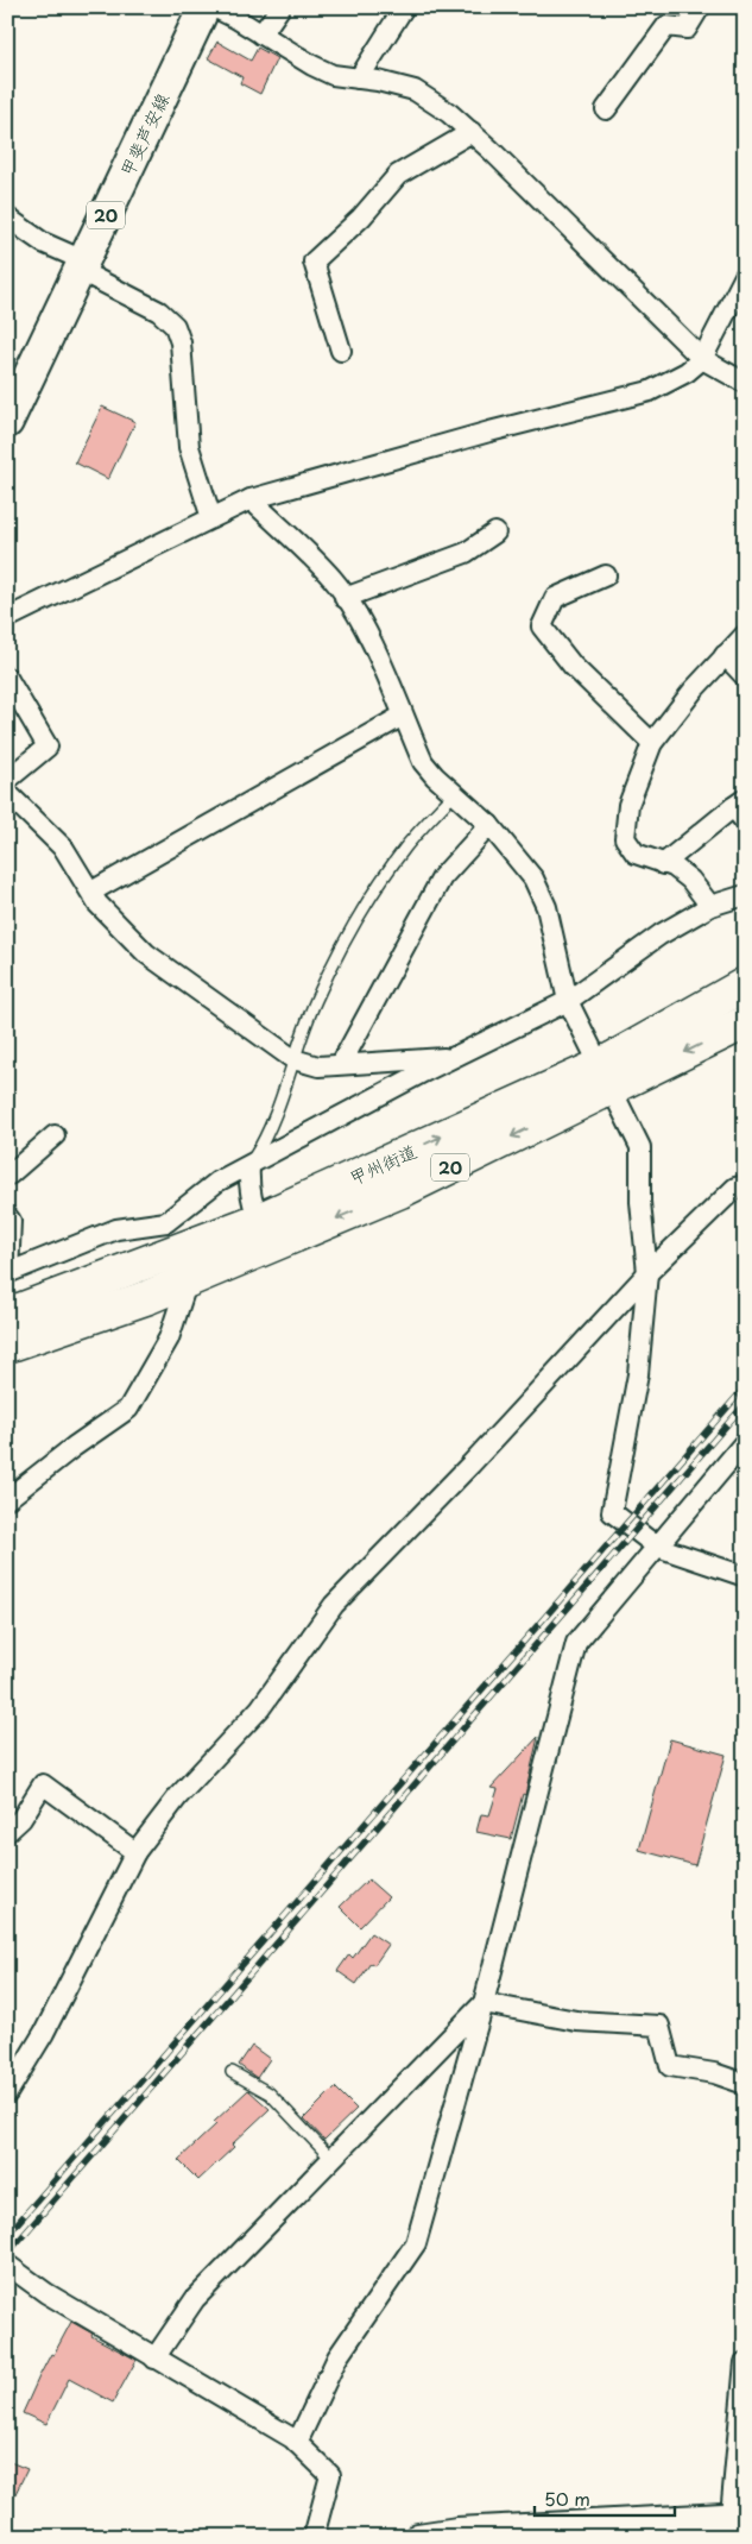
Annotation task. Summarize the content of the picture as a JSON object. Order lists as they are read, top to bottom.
{
  "streets": {
    "highway": ["20", "甲州街道"],
    "main road": ["甲斐芦安線"]
  },
  "crossings": [
    ["20", "甲州街道"]
  ],
  "scale_bar": "50 m"
}
